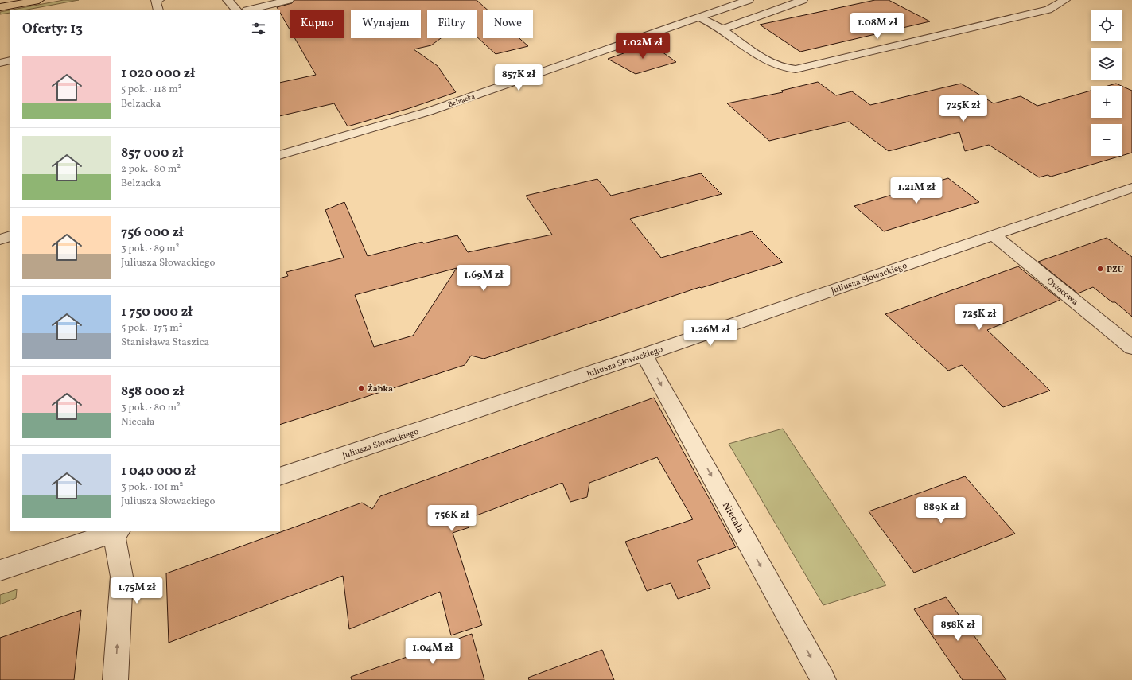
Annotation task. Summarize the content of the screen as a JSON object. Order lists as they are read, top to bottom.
{
  "streets": {
    "street": [
      "Belzacka",
      "Juliusza Słowackiego",
      "Owocowa",
      "Niecała"
    ]
  },
  "crossings": [
    ["Juliusza Słowackiego", "Owocowa"],
    ["Juliusza Słowackiego", "Niecała"]
  ],
  "one_way": ["Niecała"],
  "places": ["PZU", "Żabka"],
  "page": {
    "map_buttons": ["+", "−"],
    "chip": [
      "Kupno",
      "Wynajem",
      "Filtry",
      "Nowe"
    ],
    "heading": "Oferty: 13",
    "price": [
      "1.08M zł",
      "1.02M zł",
      "857K zł",
      "725K zł",
      "1.21M zł",
      "1.69M zł",
      "725K zł",
      "1.26M zł",
      "889K zł",
      "756K zł",
      "1.75M zł",
      "858K zł",
      "1.04M zł"
    ],
    "list": [
      {
        "name": "1 020 000 zł",
        "note": "5 pok. · 118 m² · Belzacka"
      },
      {
        "name": "857 000 zł",
        "note": "2 pok. · 80 m² · Belzacka"
      },
      {
        "name": "756 000 zł",
        "note": "3 pok. · 89 m² · Juliusza Słowackiego"
      },
      {
        "name": "1 750 000 zł",
        "note": "5 pok. · 173 m² · Stanisława Staszica"
      },
      {
        "name": "858 000 zł",
        "note": "3 pok. · 80 m² · Niecała"
      },
      {
        "name": "1 040 000 zł",
        "note": "3 pok. · 101 m² · Juliusza Słowackiego"
      }
    ]
  }
}
